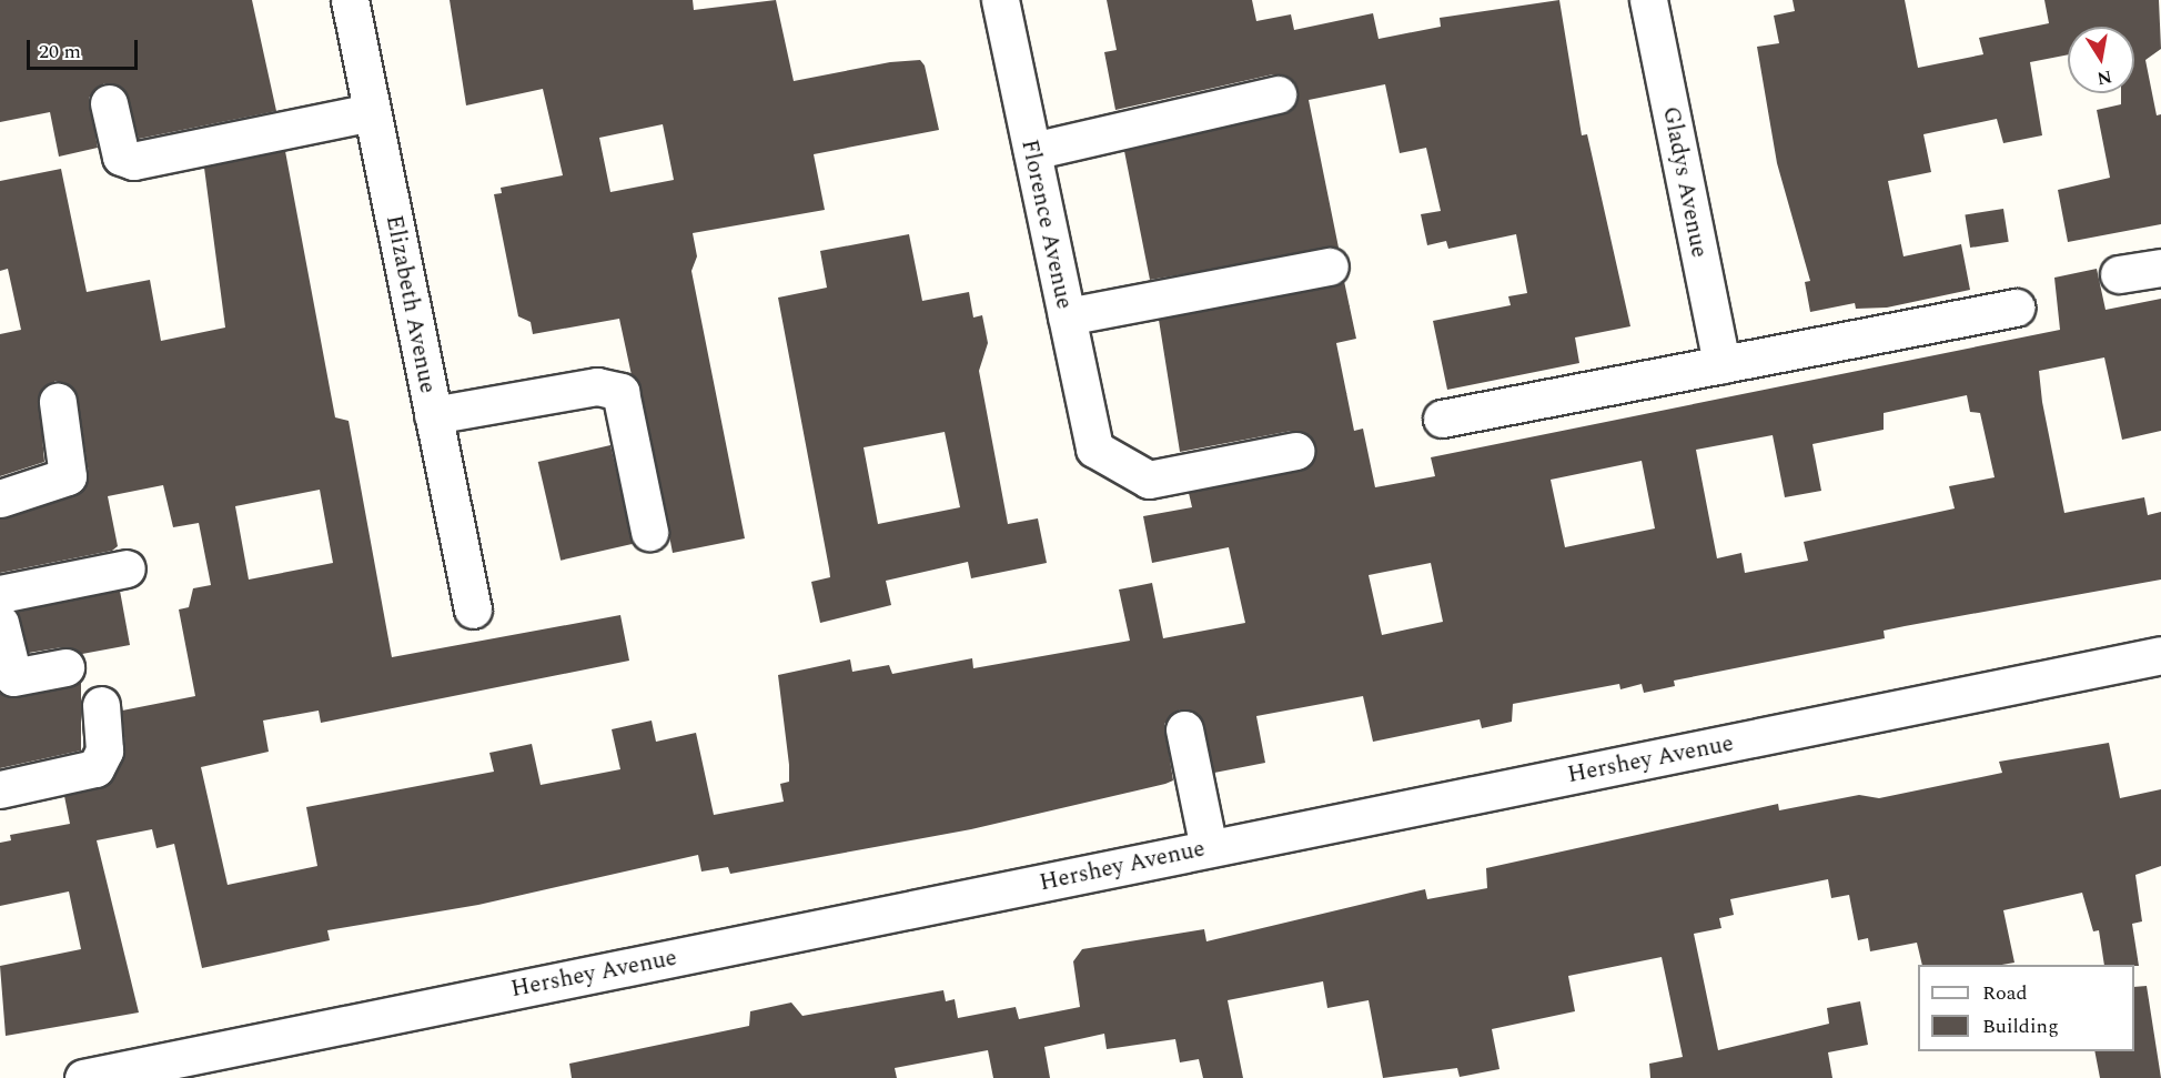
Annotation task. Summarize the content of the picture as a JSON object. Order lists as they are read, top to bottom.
{
  "streets": {
    "street": [
      "Gladys Avenue",
      "Florence Avenue",
      "Elizabeth Avenue",
      "Hershey Avenue"
    ]
  },
  "legend": ["Road", "Building"],
  "scale_bar": "20 m",
  "north": "bottom"
}
